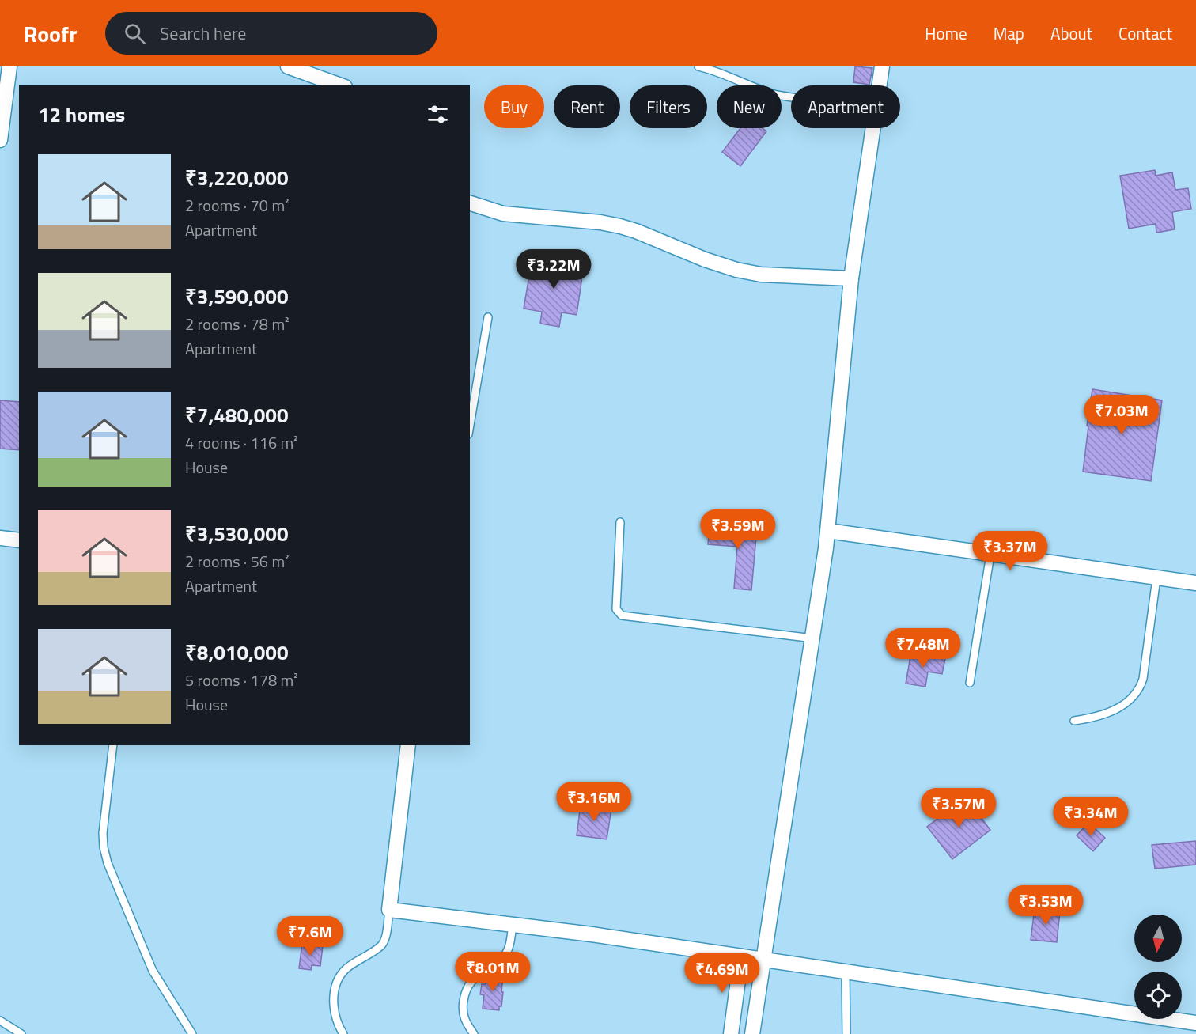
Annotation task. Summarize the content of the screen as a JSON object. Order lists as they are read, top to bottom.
{
  "north": "bottom",
  "page": {
    "header": "Roofr",
    "search": "Search here",
    "nav": [
      "Home",
      "Map",
      "About",
      "Contact"
    ],
    "chip": [
      "Buy",
      "Rent",
      "Filters",
      "New",
      "Apartment"
    ],
    "heading": "12 homes",
    "list": [
      {
        "name": "₹3,220,000",
        "note": "2 rooms · 70 m² · Apartment"
      },
      {
        "name": "₹3,590,000",
        "note": "2 rooms · 78 m² · Apartment"
      },
      {
        "name": "₹7,480,000",
        "note": "4 rooms · 116 m² · House"
      },
      {
        "name": "₹3,530,000",
        "note": "2 rooms · 56 m² · Apartment"
      },
      {
        "name": "₹8,010,000",
        "note": "5 rooms · 178 m² · House"
      }
    ],
    "price": [
      "₹3.22M",
      "₹7.03M",
      "₹3.59M",
      "₹3.37M",
      "₹7.48M",
      "₹3.16M",
      "₹3.57M",
      "₹3.34M",
      "₹3.53M",
      "₹7.6M",
      "₹8.01M",
      "₹4.69M"
    ]
  }
}
